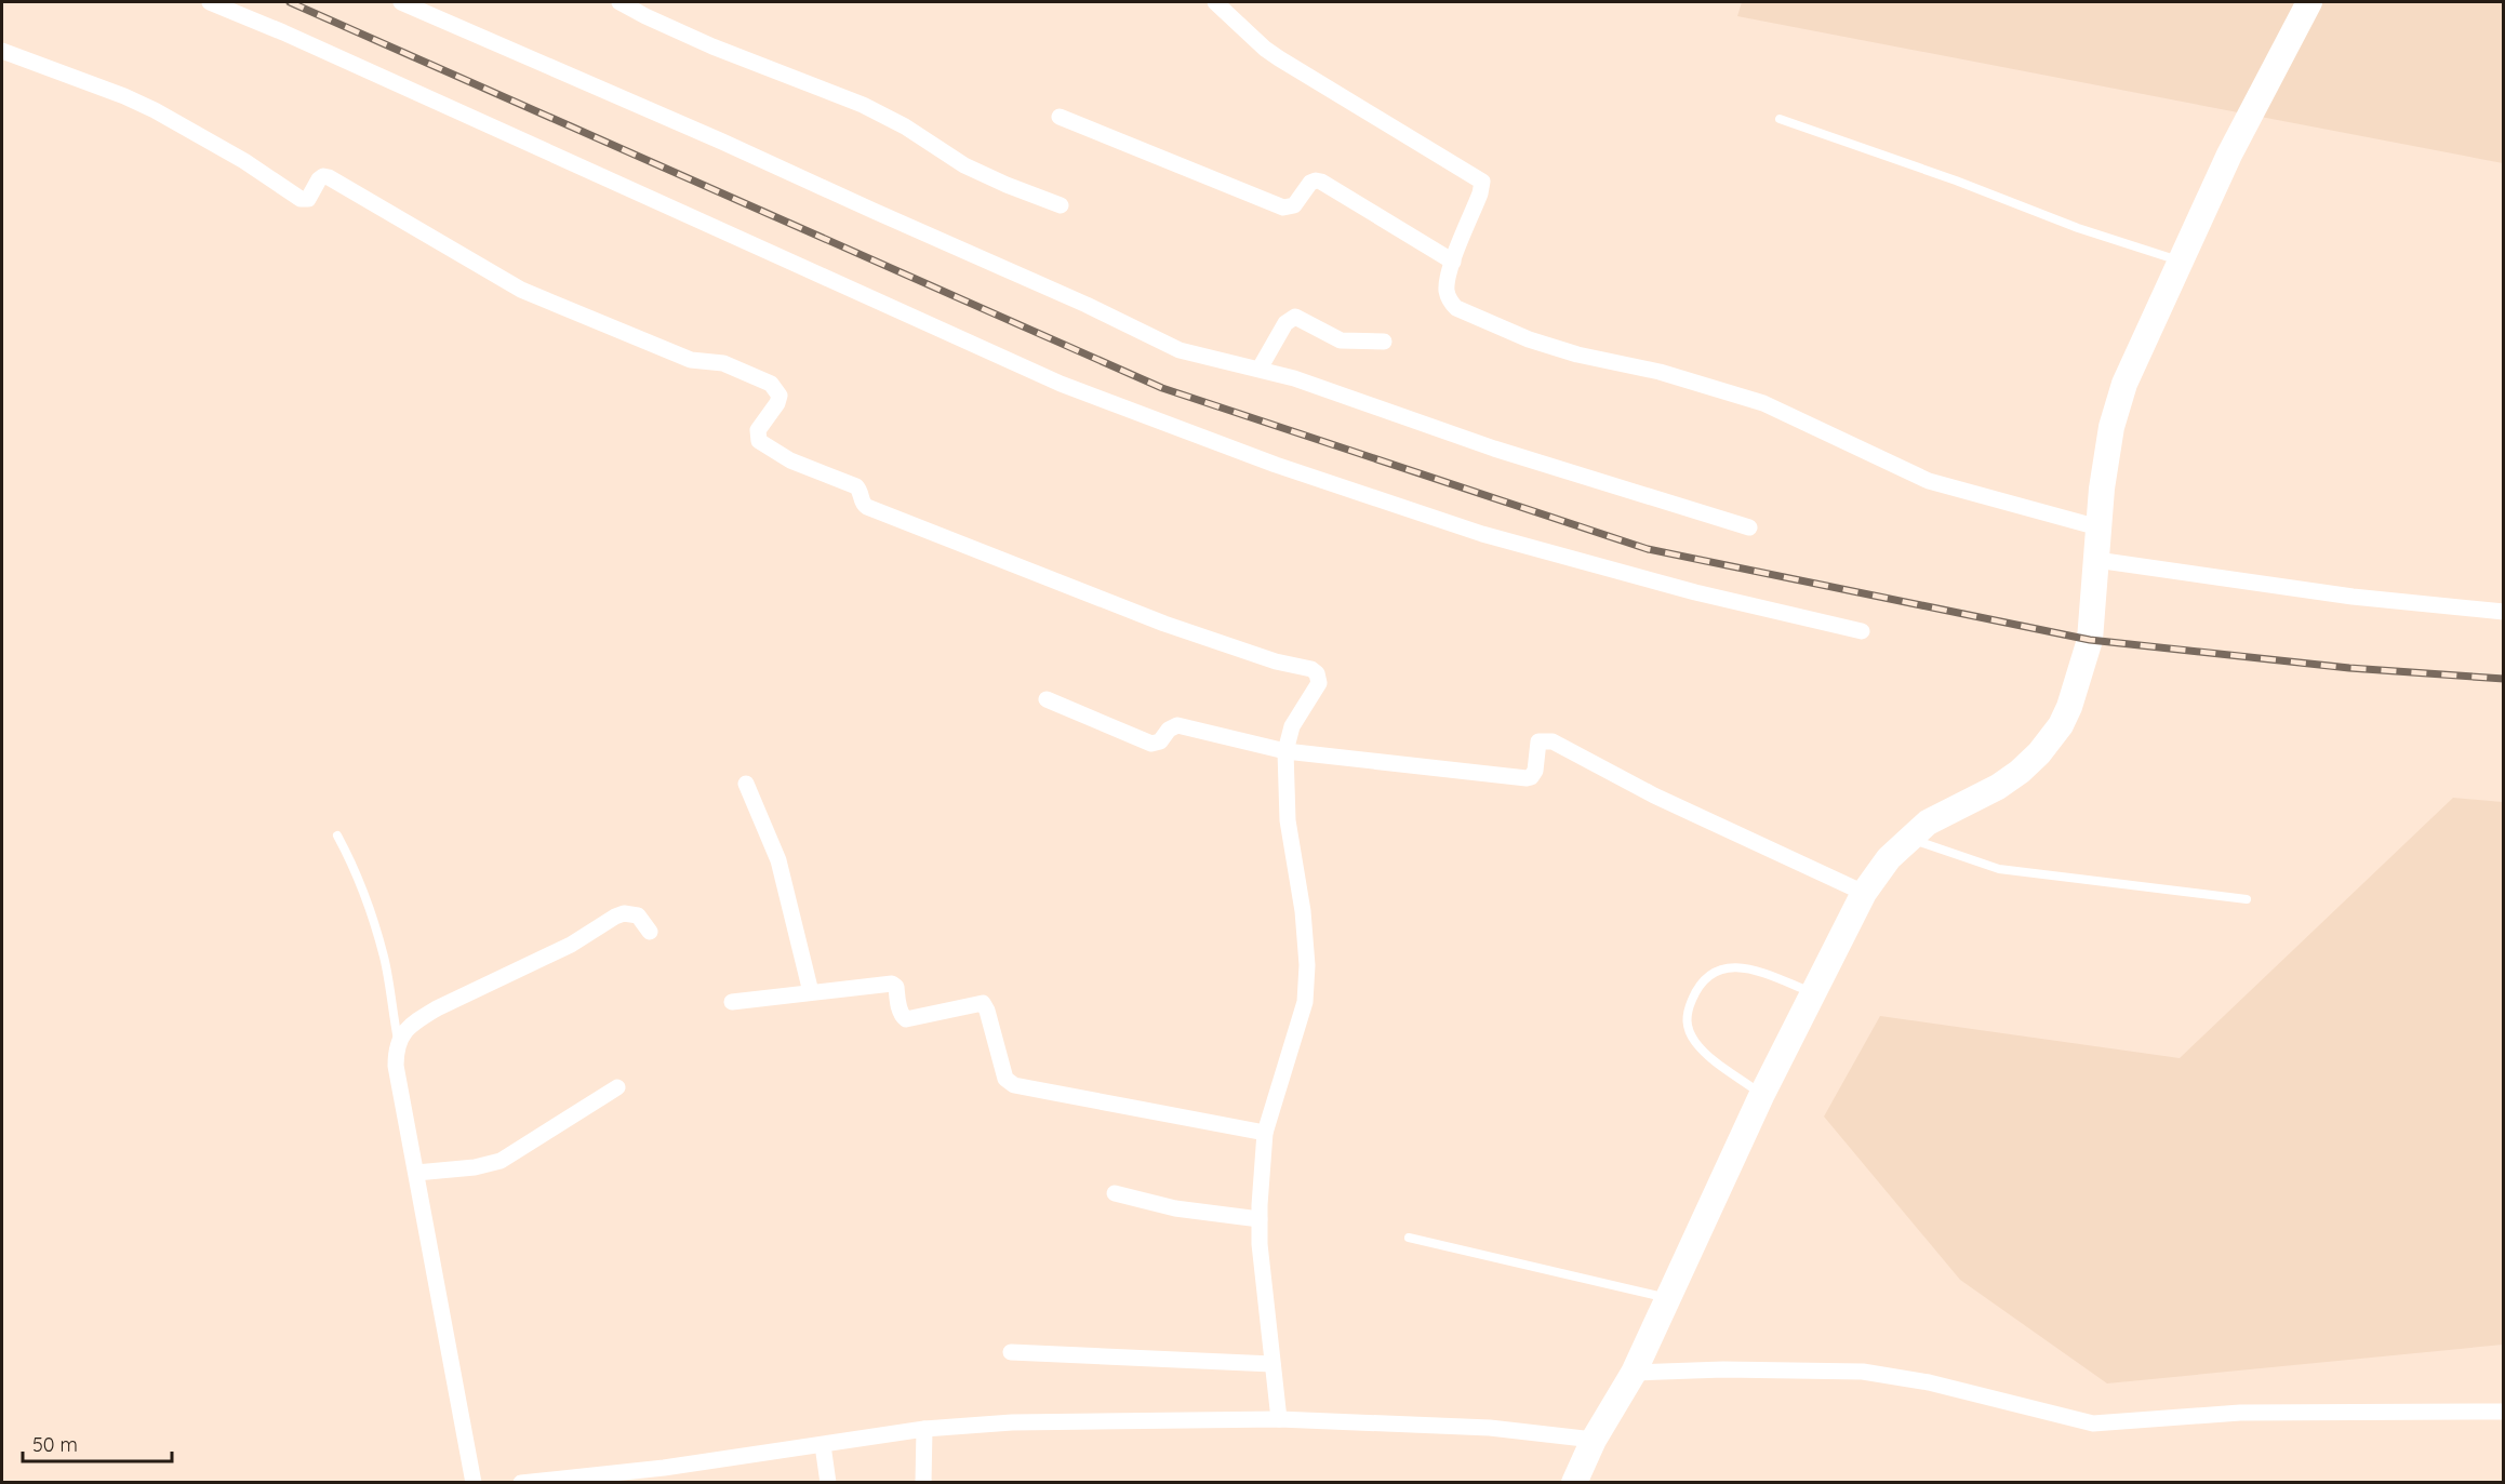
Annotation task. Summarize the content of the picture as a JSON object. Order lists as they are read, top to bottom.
{
  "scale_bar": "50 m"
}
